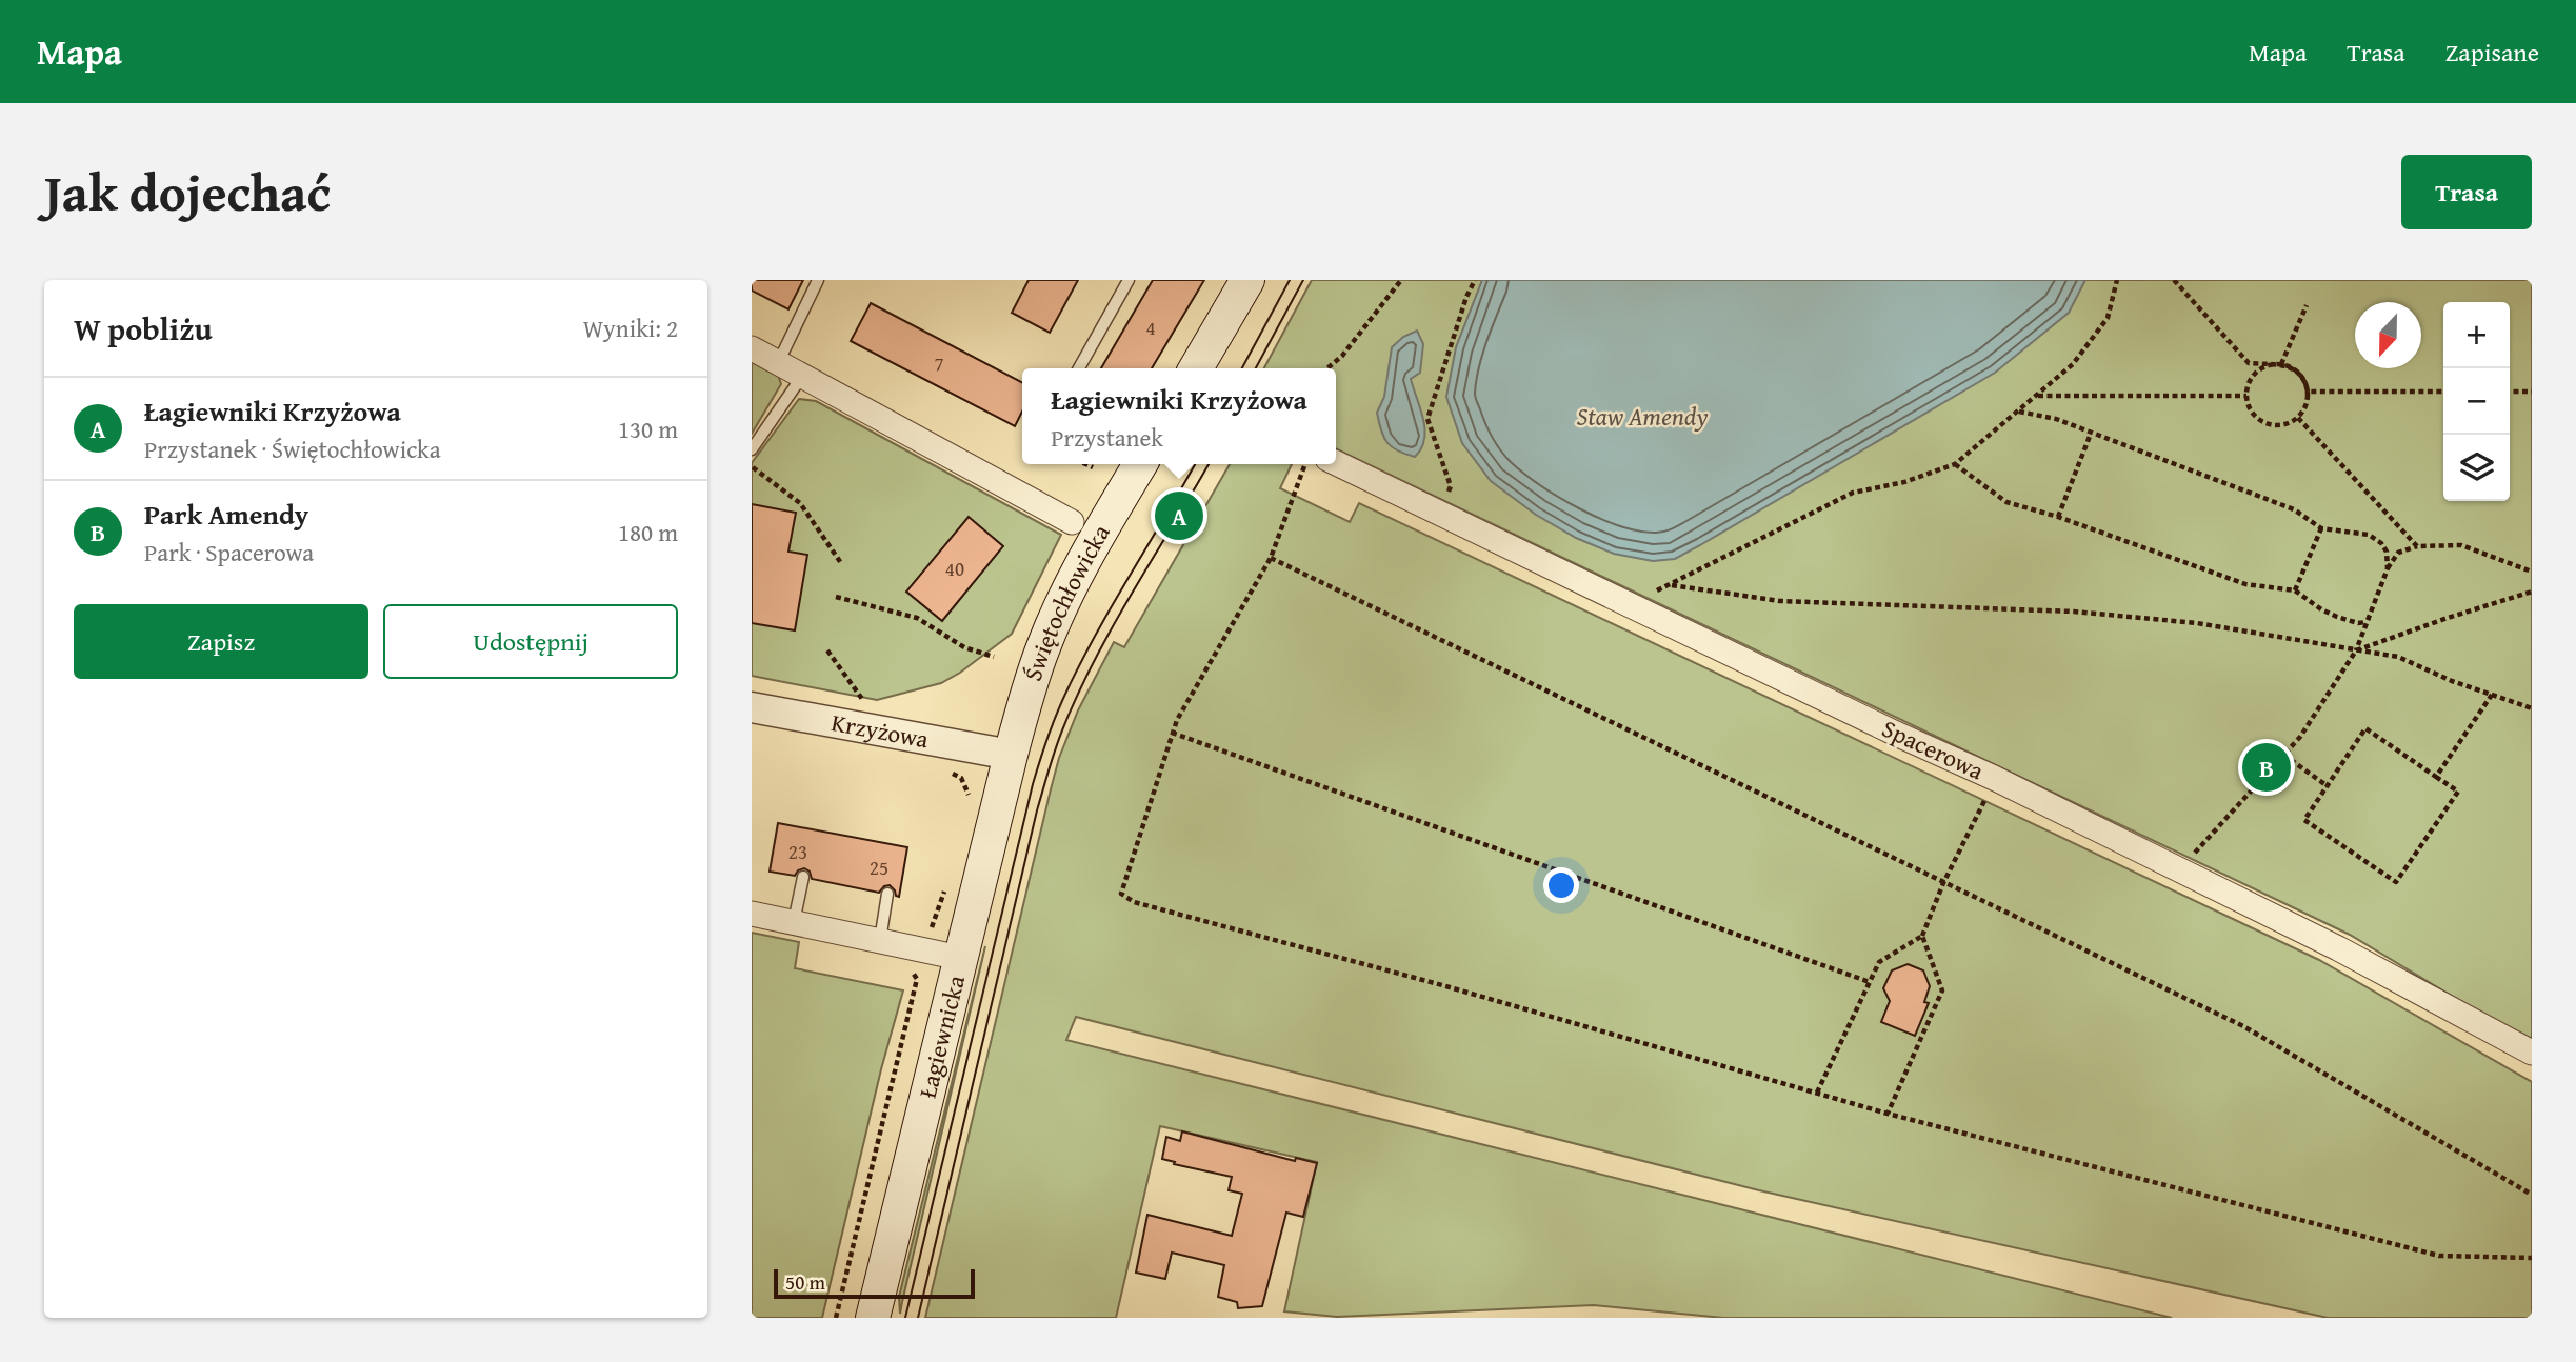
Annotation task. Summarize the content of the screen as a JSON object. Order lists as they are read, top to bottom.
{
  "streets": {
    "main road": ["Świętochłowicka", "Łagiewnicka"],
    "street": ["Krzyżowa", "Spacerowa"]
  },
  "crossings": [
    ["Świętochłowicka", "Krzyżowa"],
    ["Świętochłowicka", "Łagiewnicka"],
    ["Krzyżowa", "Łagiewnicka"]
  ],
  "water": ["Staw Amendy"],
  "house_numbers": [
    "4",
    "7",
    "40",
    "23",
    "25"
  ],
  "scale_bar": "50 m",
  "north": "bottom",
  "page": {
    "header": "Mapa",
    "nav": ["Mapa", "Trasa", "Zapisane"],
    "title": "Jak dojechać",
    "buttons": [
      "Trasa",
      ["Zapisz", "Udostępnij"]
    ],
    "heading": ["W pobliżu", "Wyniki: 2"],
    "map_buttons": ["+", "−"],
    "popup": ["Łagiewniki Krzyżowa", "Przystanek"],
    "list": [
      {
        "mark": "A",
        "name": "Łagiewniki Krzyżowa",
        "note": "Przystanek · Świętochłowicka",
        "value": "130 m"
      },
      {
        "mark": "B",
        "name": "Park Amendy",
        "note": "Park · Spacerowa",
        "value": "180 m"
      }
    ],
    "pins": ["A", "B"],
    "scale": "50 m"
  }
}
